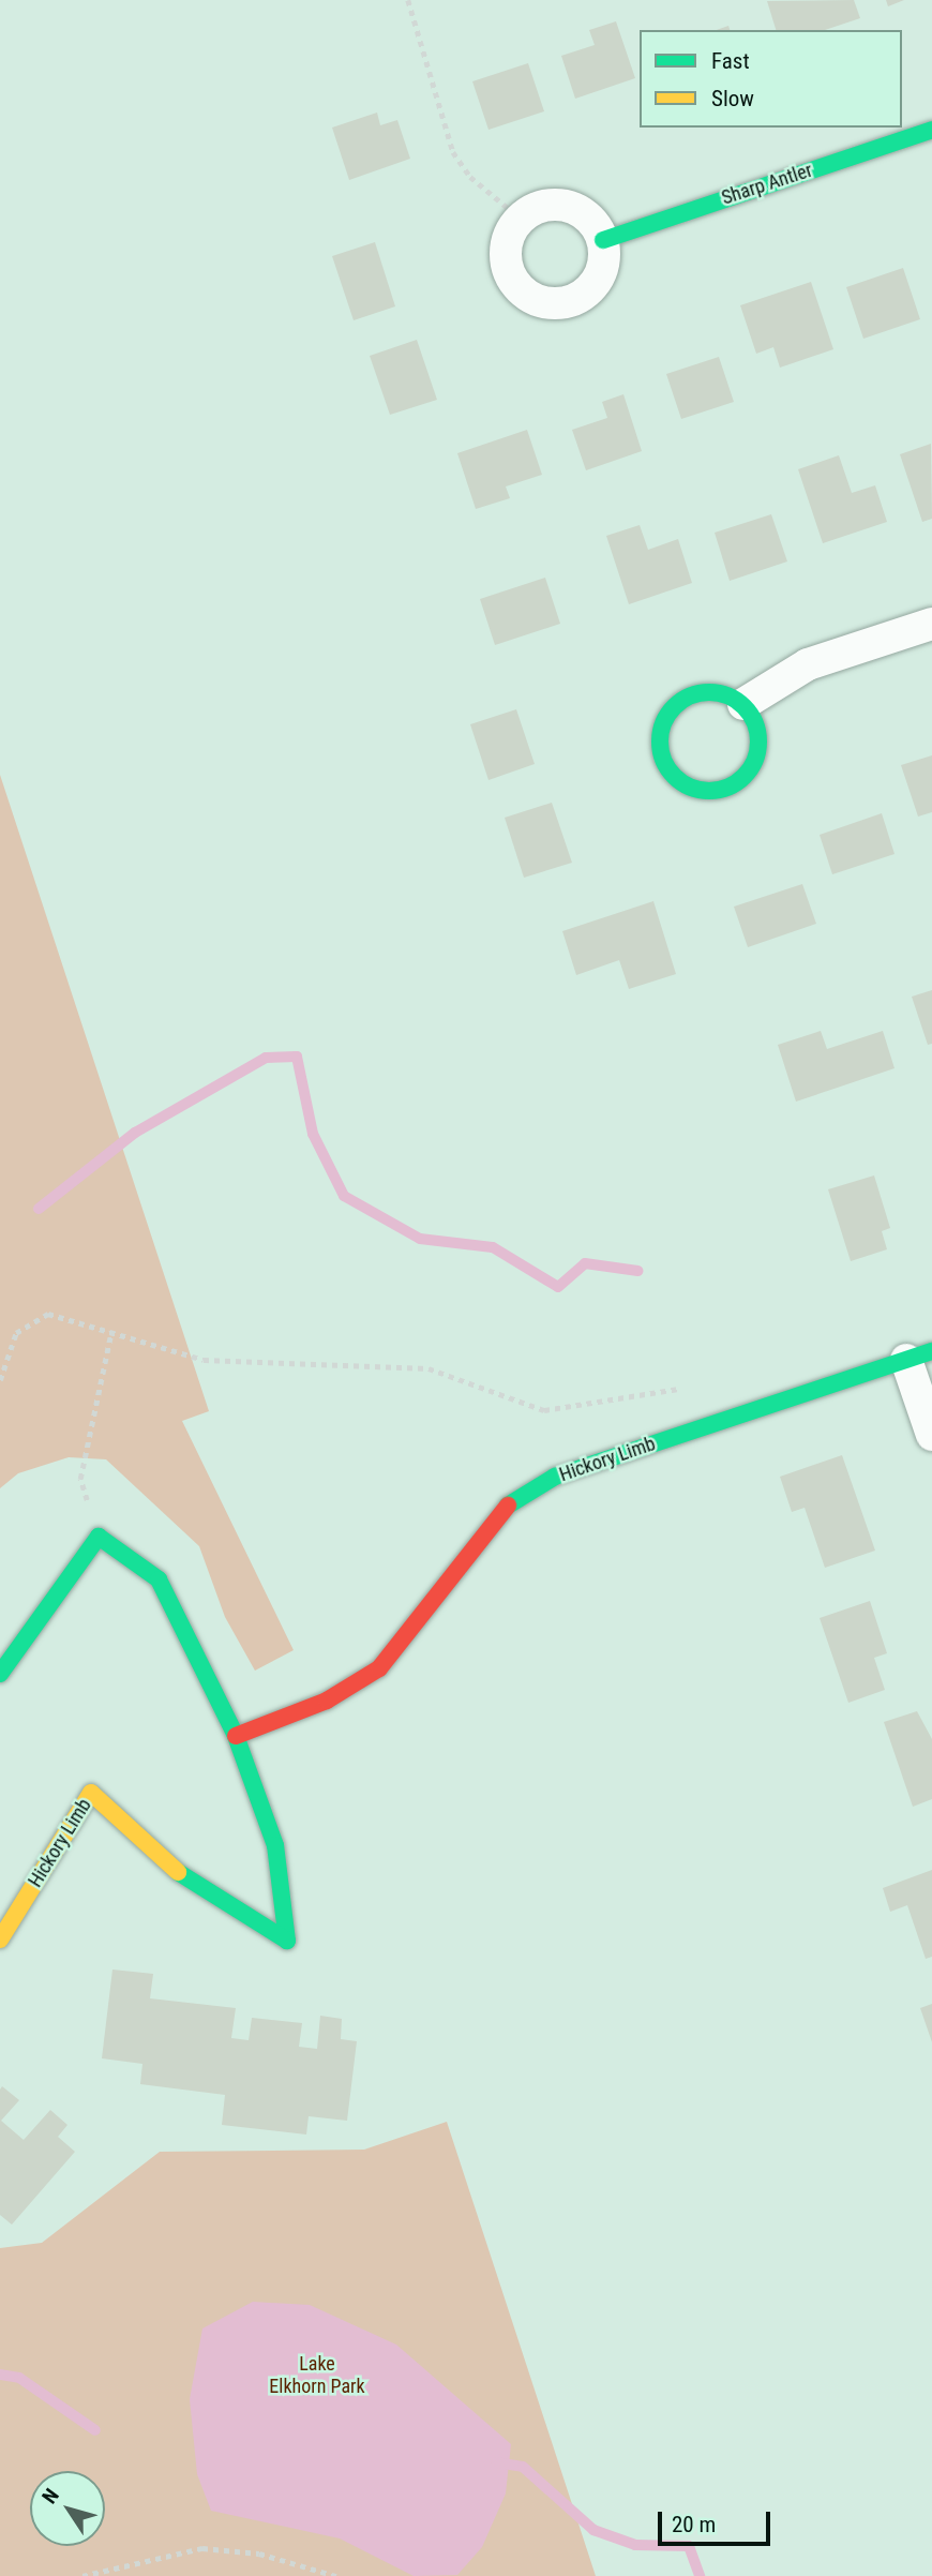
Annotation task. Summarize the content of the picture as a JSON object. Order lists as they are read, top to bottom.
{
  "streets": {
    "street": ["Sharp Antler", "Hickory Limb"]
  },
  "parks": ["Lake Elkhorn Park"],
  "legend": ["Fast", "Slow"],
  "scale_bar": "20 m",
  "north": "top left"
}
